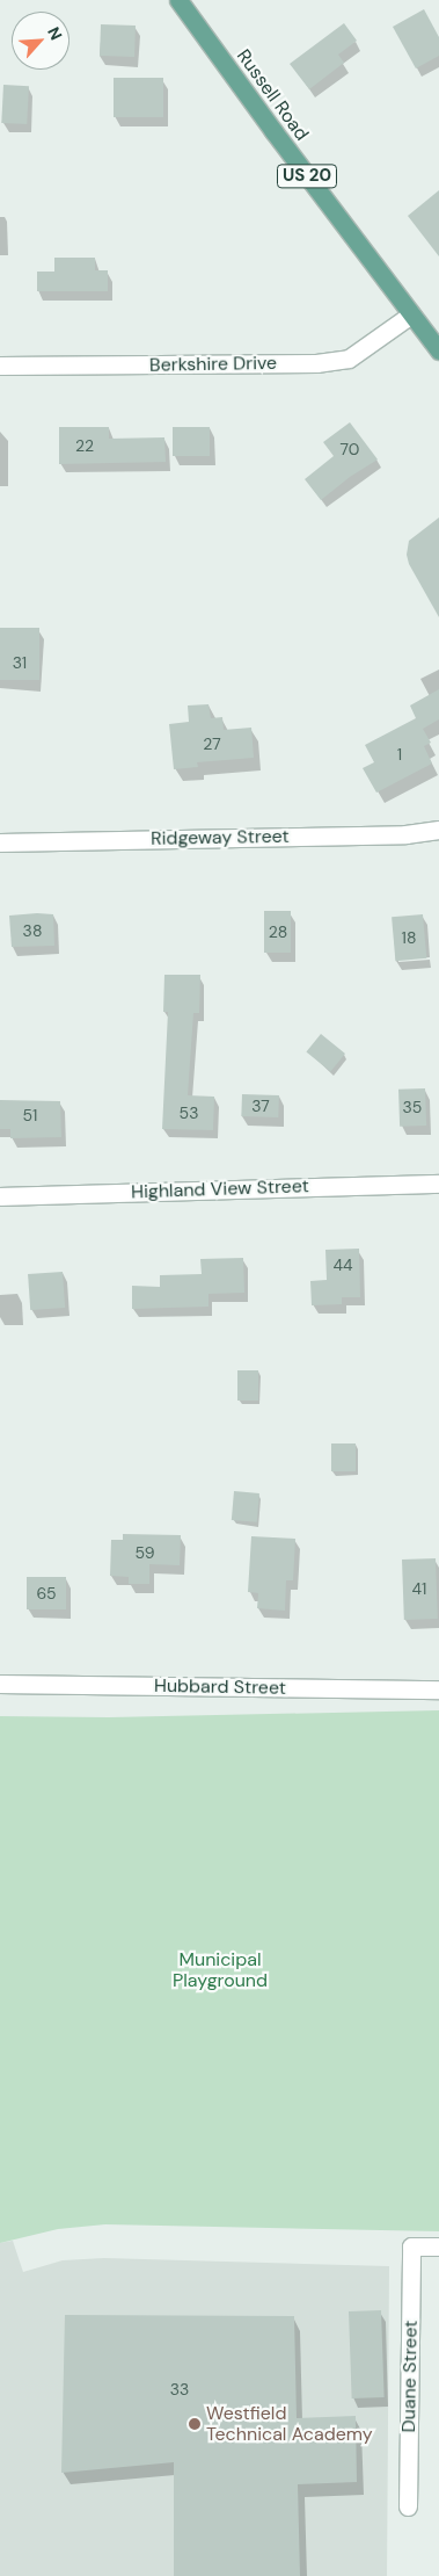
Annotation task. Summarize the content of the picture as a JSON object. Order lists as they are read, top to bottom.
{
  "streets": {
    "main road": ["Russell Road", "US 20"],
    "street": [
      "Berkshire Drive",
      "Ridgeway Street",
      "Highland View Street",
      "Hubbard Street",
      "Duane Street"
    ]
  },
  "crossings": [
    ["Russell Road", "Berkshire Drive"]
  ],
  "parks": ["Municipal Playground"],
  "places": ["Westfield Technical Academy"],
  "house_numbers": [
    "22",
    "70",
    "31",
    "27",
    "1",
    "38",
    "28",
    "18",
    "37",
    "35",
    "53",
    "51",
    "44",
    "59",
    "41",
    "65",
    "33"
  ],
  "north": "top right"
}
